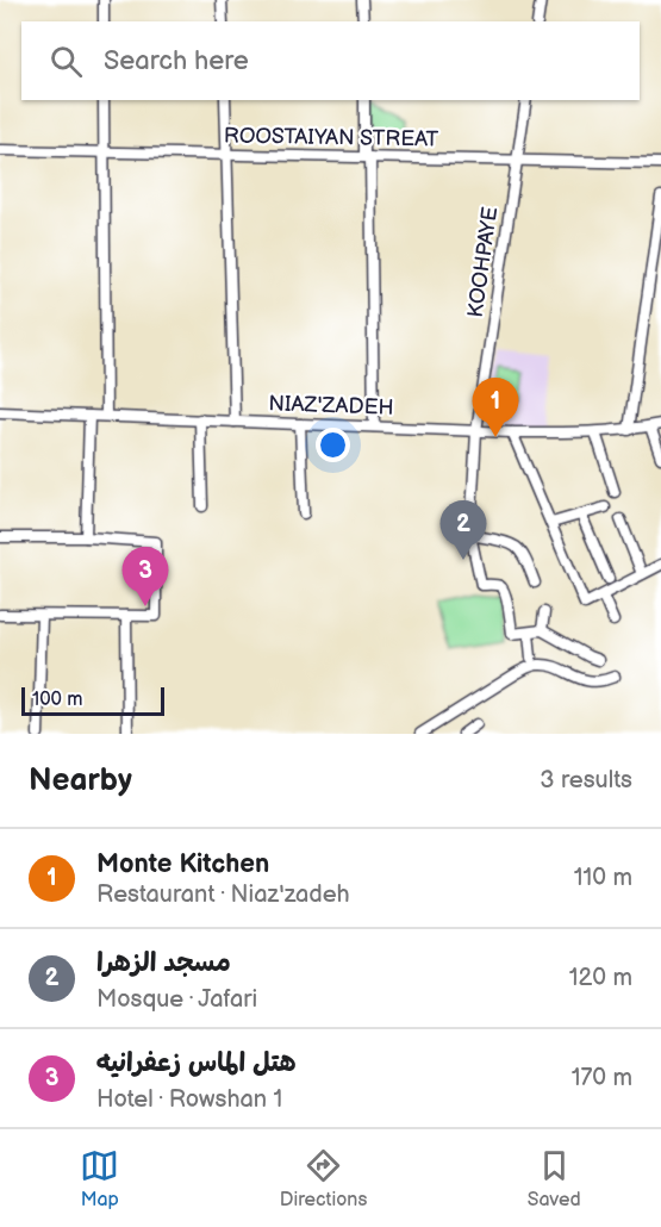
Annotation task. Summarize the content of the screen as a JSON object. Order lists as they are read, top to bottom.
{
  "streets": {
    "street": ["ROOSTAIYAN STREAT", "KOOHPAYE", "NIAZ'ZADEH"]
  },
  "crossings": [
    ["ROOSTAIYAN STREAT", "KOOHPAYE"],
    ["KOOHPAYE", "NIAZ'ZADEH"]
  ],
  "scale_bar": "100 m",
  "page": {
    "search": "Search here",
    "pins": ["1", "2", "3"],
    "scale": "100 m",
    "heading": ["Nearby", "3 results"],
    "list": [
      {
        "mark": "1",
        "name": "Monte Kitchen",
        "note": "Restaurant · Niaz'zadeh",
        "value": "110 m"
      },
      {
        "mark": "2",
        "name": "مسجد الزهرا",
        "note": "Mosque · Jafari",
        "value": "120 m"
      },
      {
        "mark": "3",
        "name": "هتل الماس زعفرانیه",
        "note": "Hotel · Rowshan 1",
        "value": "170 m"
      }
    ],
    "nav": ["Map", "Directions", "Saved"]
  }
}
